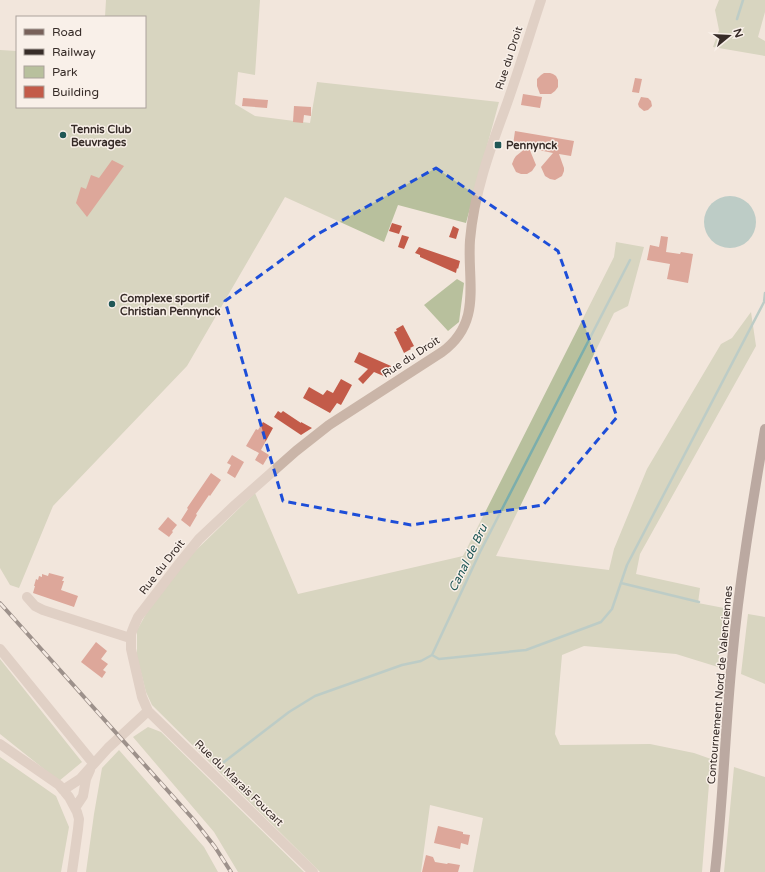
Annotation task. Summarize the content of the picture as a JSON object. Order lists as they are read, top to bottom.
{
  "streets": {
    "main road": ["Contournement Nord de Valenciennes"],
    "street": ["Rue du Droit", "Rue du Marais Foucart"]
  },
  "crossings": [
    ["Rue du Droit", "Rue du Marais Foucart"]
  ],
  "water": ["Canal de Bru"],
  "places": {
    "other": ["Tennis Club Beuvrages", "Complexe sportif Christian Pennynck"],
    "transit": ["Pennynck"]
  },
  "legend": [
    "Road",
    "Railway",
    "Park",
    "Building"
  ],
  "north": "right"
}
